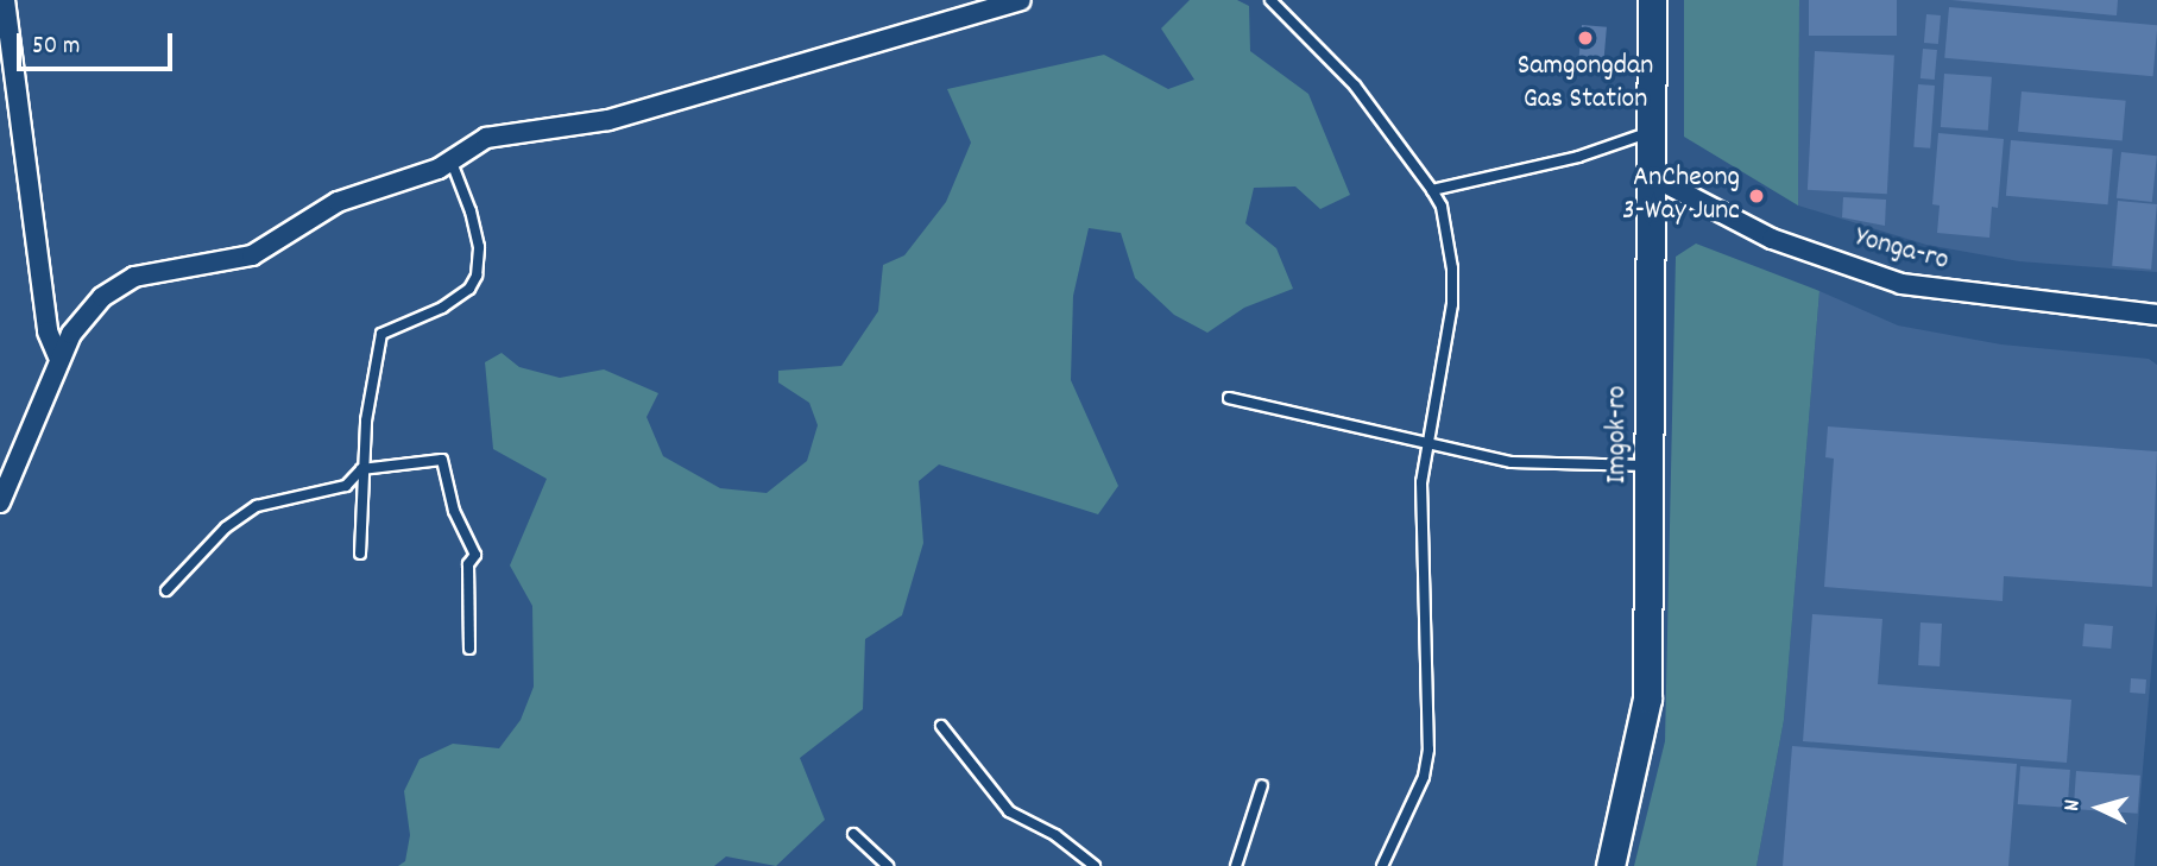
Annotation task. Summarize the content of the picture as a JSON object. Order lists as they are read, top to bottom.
{
  "streets": {
    "main road": ["Imgok-ro"],
    "street": ["Yonga-ro"]
  },
  "crossings": [
    ["Yonga-ro", "Imgok-ro"]
  ],
  "places": ["Samgongdan Gas Station", "AnCheong 3-Way Junc"],
  "scale_bar": "50 m",
  "north": "left"
}
